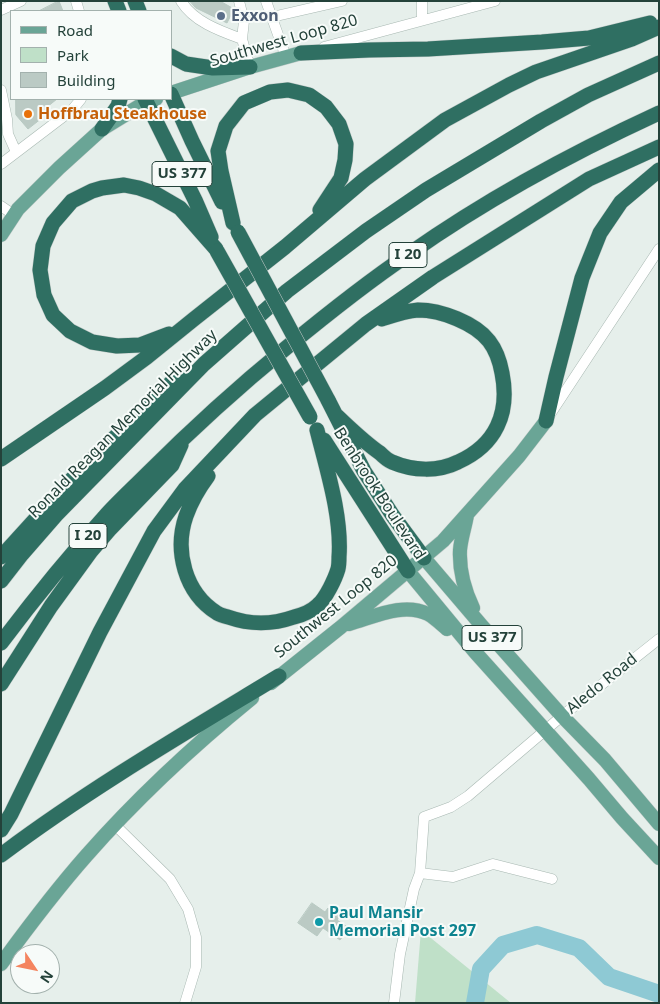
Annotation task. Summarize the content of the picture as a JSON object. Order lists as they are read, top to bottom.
{
  "streets": {
    "highway": [
      "US 377",
      "I 20",
      "Ronald Reagan Memorial Highway",
      "Benbrook Boulevard"
    ],
    "main road": ["Southwest Loop 820"],
    "street": ["Aledo Road"]
  },
  "crossings": [
    ["Southwest Loop 820", "Benbrook Boulevard"],
    ["Benbrook Boulevard", "Aledo Road"]
  ],
  "places": ["Exxon", "Hoffbrau Steakhouse", "Paul Mansir Memorial Post 297"],
  "legend": ["Road", "Park", "Building"],
  "north": "bottom right"
}
